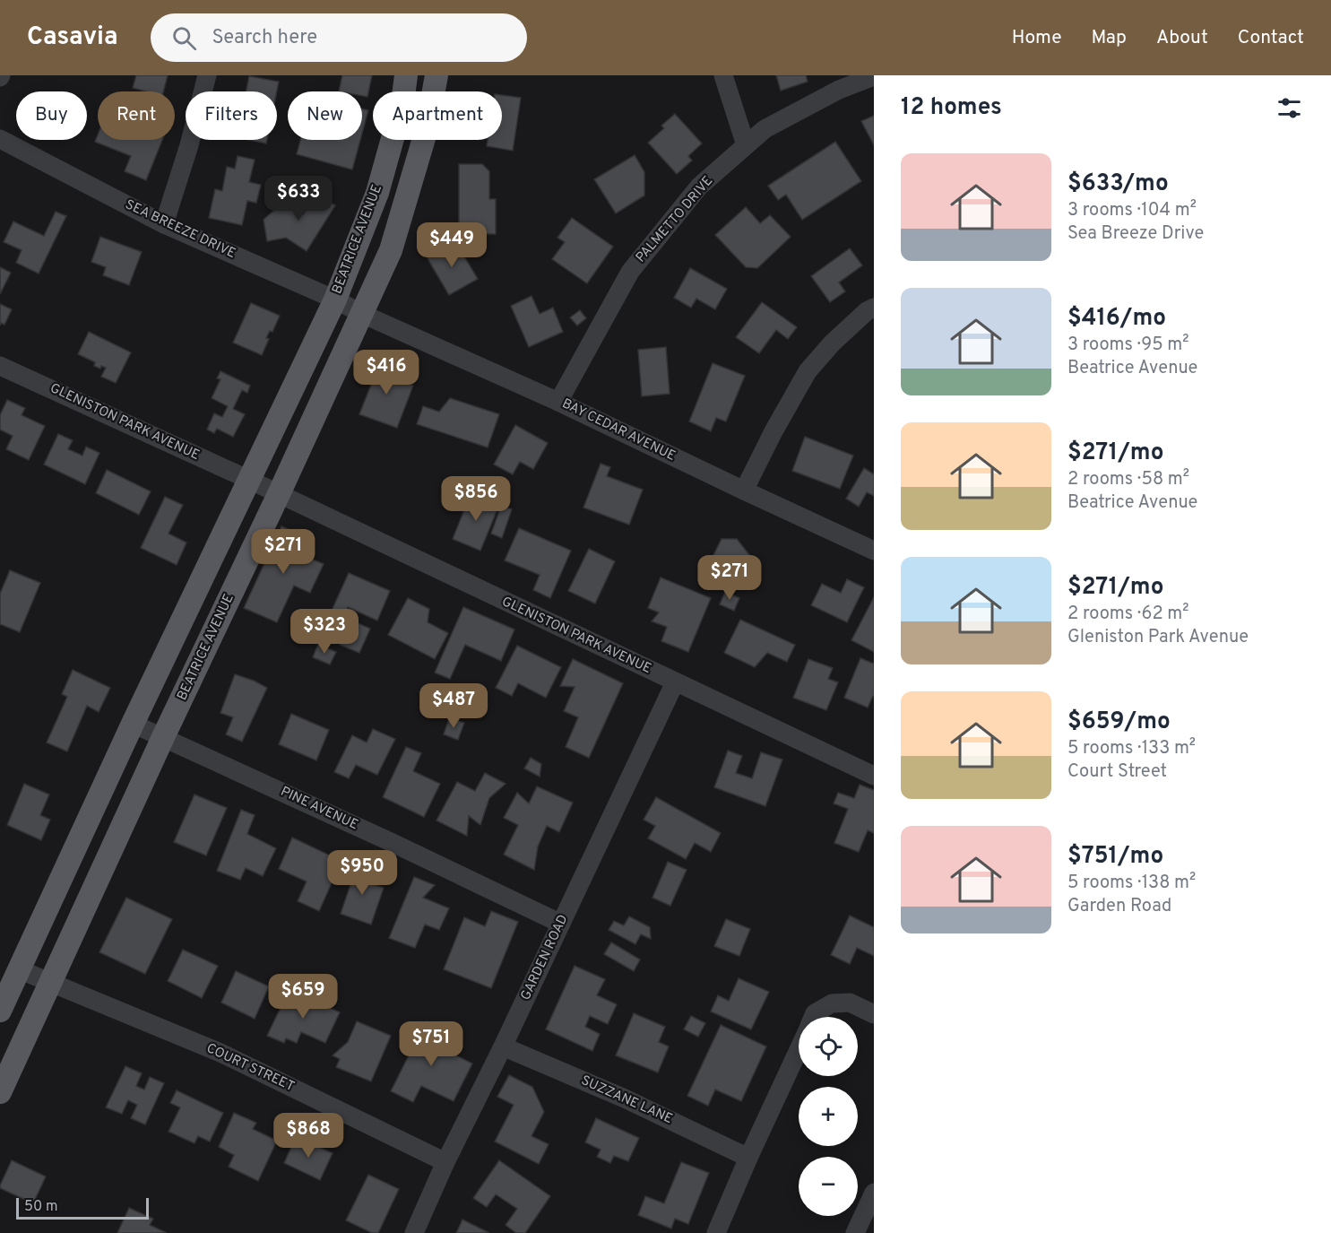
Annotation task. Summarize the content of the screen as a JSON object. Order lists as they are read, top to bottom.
{
  "streets": {
    "main road": ["BEATRICE AVENUE"],
    "street": [
      "PALMETTO DRIVE",
      "SEA BREEZE DRIVE",
      "GLENISTON PARK AVENUE",
      "BAY CEDAR AVENUE",
      "PINE AVENUE",
      "GARDEN ROAD",
      "COURT STREET",
      "SUZZANE LANE"
    ]
  },
  "crossings": [
    ["PALMETTO DRIVE", "BAY CEDAR AVENUE"],
    ["SEA BREEZE DRIVE", "BEATRICE AVENUE"],
    ["SEA BREEZE DRIVE", "BAY CEDAR AVENUE"],
    ["BEATRICE AVENUE", "GLENISTON PARK AVENUE"],
    ["BEATRICE AVENUE", "BAY CEDAR AVENUE"],
    ["BEATRICE AVENUE", "PINE AVENUE"],
    ["BEATRICE AVENUE", "COURT STREET"],
    ["GLENISTON PARK AVENUE", "GARDEN ROAD"],
    ["PINE AVENUE", "GARDEN ROAD"],
    ["GARDEN ROAD", "COURT STREET"],
    ["GARDEN ROAD", "SUZZANE LANE"]
  ],
  "scale_bar": "50 m",
  "page": {
    "header": "Casavia",
    "search": "Search here",
    "nav": [
      "Home",
      "Map",
      "About",
      "Contact"
    ],
    "heading": "12 homes",
    "chip": [
      "Buy",
      "Rent",
      "Filters",
      "New",
      "Apartment"
    ],
    "list": [
      {
        "name": "$633/mo",
        "note": "3 rooms · 104 m² · Sea Breeze Drive"
      },
      {
        "name": "$416/mo",
        "note": "3 rooms · 95 m² · Beatrice Avenue"
      },
      {
        "name": "$271/mo",
        "note": "2 rooms · 58 m² · Beatrice Avenue"
      },
      {
        "name": "$271/mo",
        "note": "2 rooms · 62 m² · Gleniston Park Avenue"
      },
      {
        "name": "$659/mo",
        "note": "5 rooms · 133 m² · Court Street"
      },
      {
        "name": "$751/mo",
        "note": "5 rooms · 138 m² · Garden Road"
      }
    ],
    "price": [
      "$633",
      "$449",
      "$416",
      "$856",
      "$271",
      "$271",
      "$323",
      "$487",
      "$950",
      "$659",
      "$751",
      "$868"
    ],
    "map_buttons": ["+", "−"],
    "scale": "50 m"
  }
}
